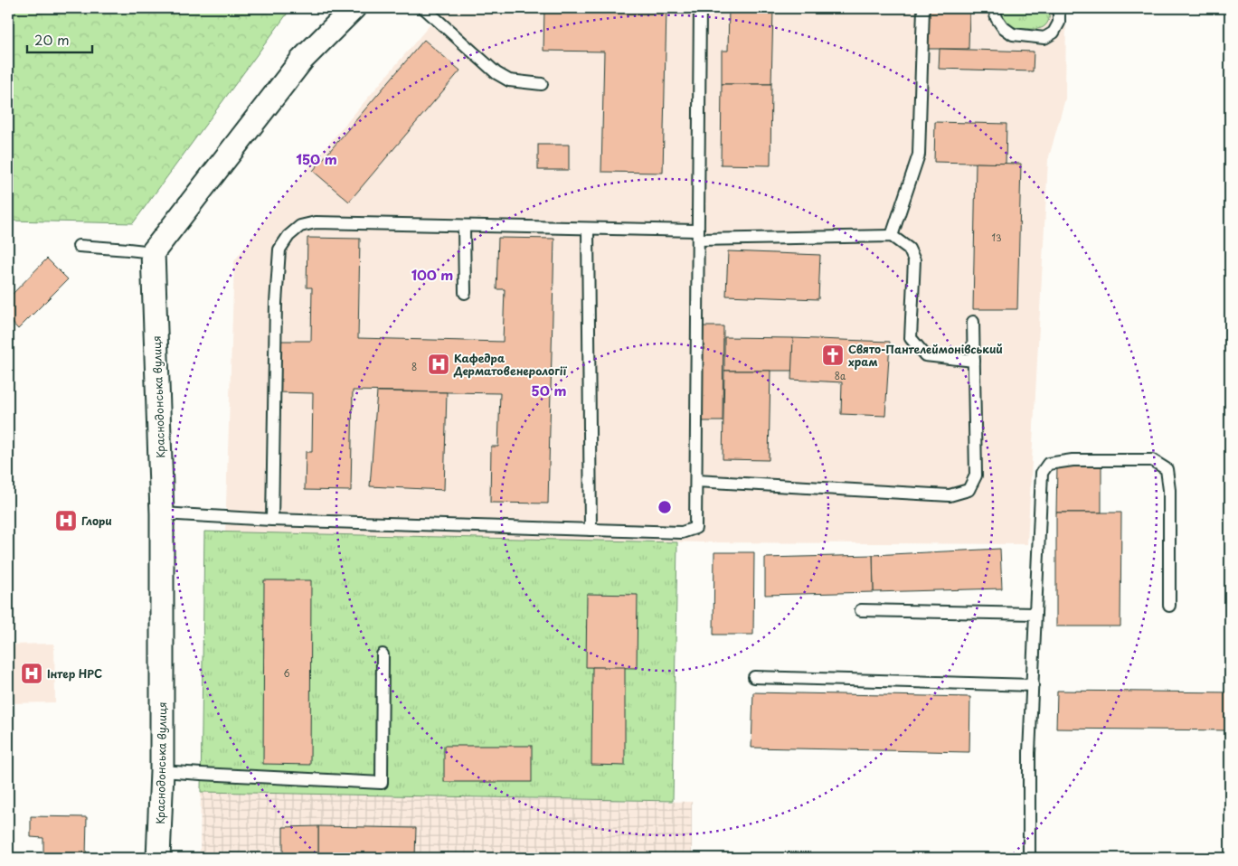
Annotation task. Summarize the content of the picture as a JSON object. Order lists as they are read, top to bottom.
{
  "streets": {
    "street": ["Краснодонська вулиця"]
  },
  "places": {
    "church": ["Свято-Пантелеймонівський храм"],
    "hospital": ["Кафедра Дерматовенерології", "Глори", "Інтер НРС"]
  },
  "house_numbers": [
    "13",
    "8",
    "8а",
    "6"
  ],
  "scale_bar": "20 m",
  "rings": ["150 m", "100 m", "50 m"]
}
